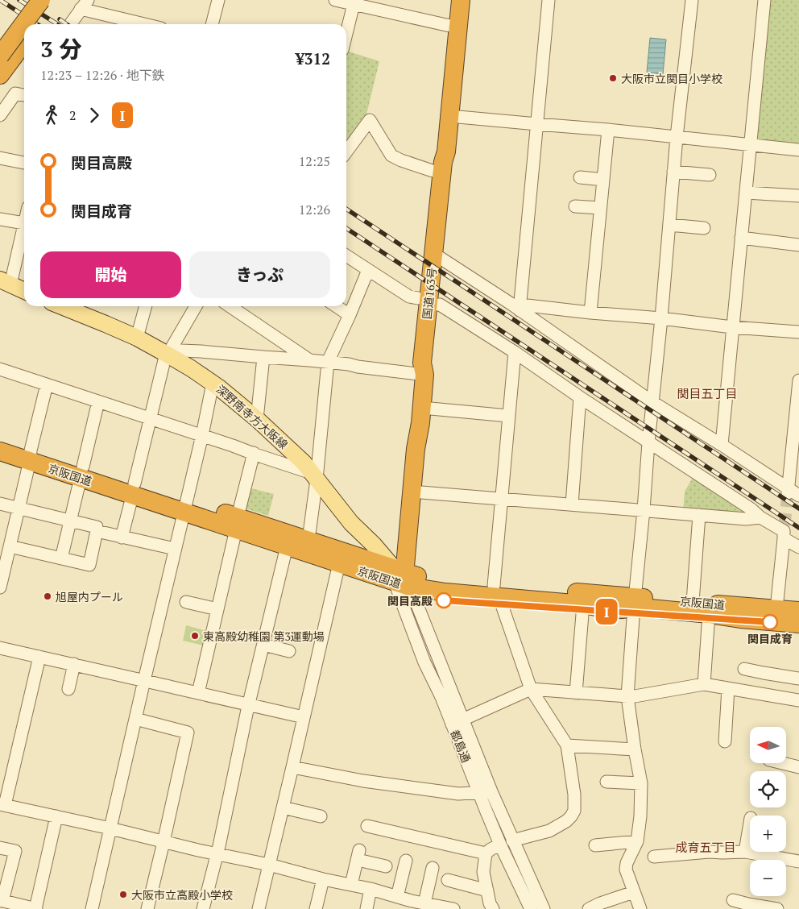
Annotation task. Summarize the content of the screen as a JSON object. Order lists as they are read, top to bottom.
{
  "streets": {
    "highway": ["国道163号", "京阪国道"],
    "main road": ["深野南寺方大阪線"],
    "street": ["都島通"]
  },
  "crossings": [
    ["国道163号", "深野南寺方大阪線"],
    ["国道163号", "京阪国道"],
    ["国道163号", "都島通"],
    ["深野南寺方大阪線", "京阪国道"],
    ["深野南寺方大阪線", "都島通"],
    ["京阪国道", "都島通"]
  ],
  "districts": ["関目五丁目", "成育五丁目"],
  "places": [
    "大阪市立関目小学校",
    "旭屋内プール",
    "関目高殿",
    "関目成育",
    "東高殿幼稚園 第3運動場",
    "大阪市立高殿小学校"
  ],
  "lines": ["metro line I"],
  "north": "left",
  "page": {
    "on_map": "I",
    "heading": ["3 分", "12:23 – 12:26 · 地下鉄", "¥312"],
    "legs": ["2", "I"],
    "list": [
      {
        "name": "関目高殿",
        "value": "12:25"
      },
      {
        "name": "関目成育",
        "value": "12:26"
      }
    ],
    "buttons": ["開始", "きっぷ"],
    "map_buttons": ["+", "−"]
  }
}
